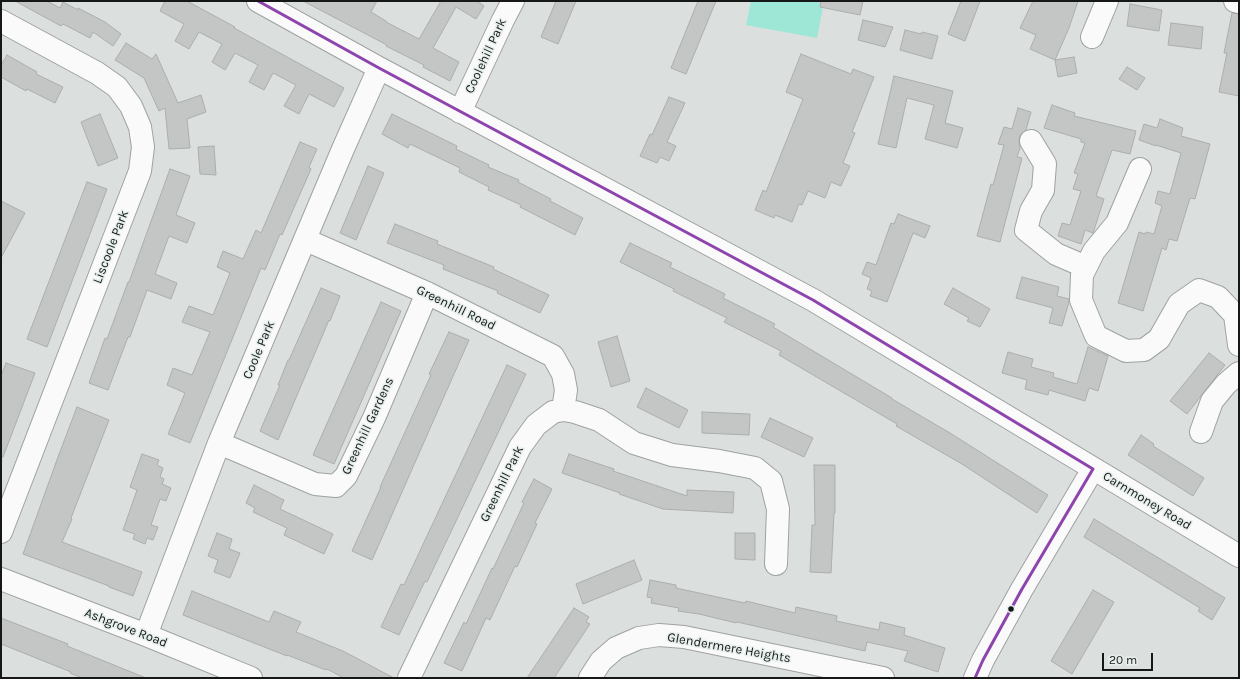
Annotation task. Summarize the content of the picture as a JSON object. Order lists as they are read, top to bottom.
{
  "streets": {
    "street": [
      "Coolehill Park",
      "Liscoole Park",
      "Greenhill Road",
      "Coole Park",
      "Greenhill Gardens",
      "Greenhill Park",
      "Carnmoney Road",
      "Ashgrove Road",
      "Glendermere Heights"
    ]
  },
  "crossings": [
    ["Coolehill Park", "Carnmoney Road"],
    ["Greenhill Road", "Coole Park"],
    ["Greenhill Road", "Greenhill Gardens"],
    ["Greenhill Road", "Greenhill Park"],
    ["Coole Park", "Greenhill Gardens"],
    ["Coole Park", "Carnmoney Road"],
    ["Coole Park", "Ashgrove Road"]
  ],
  "scale_bar": "20 m"
}
